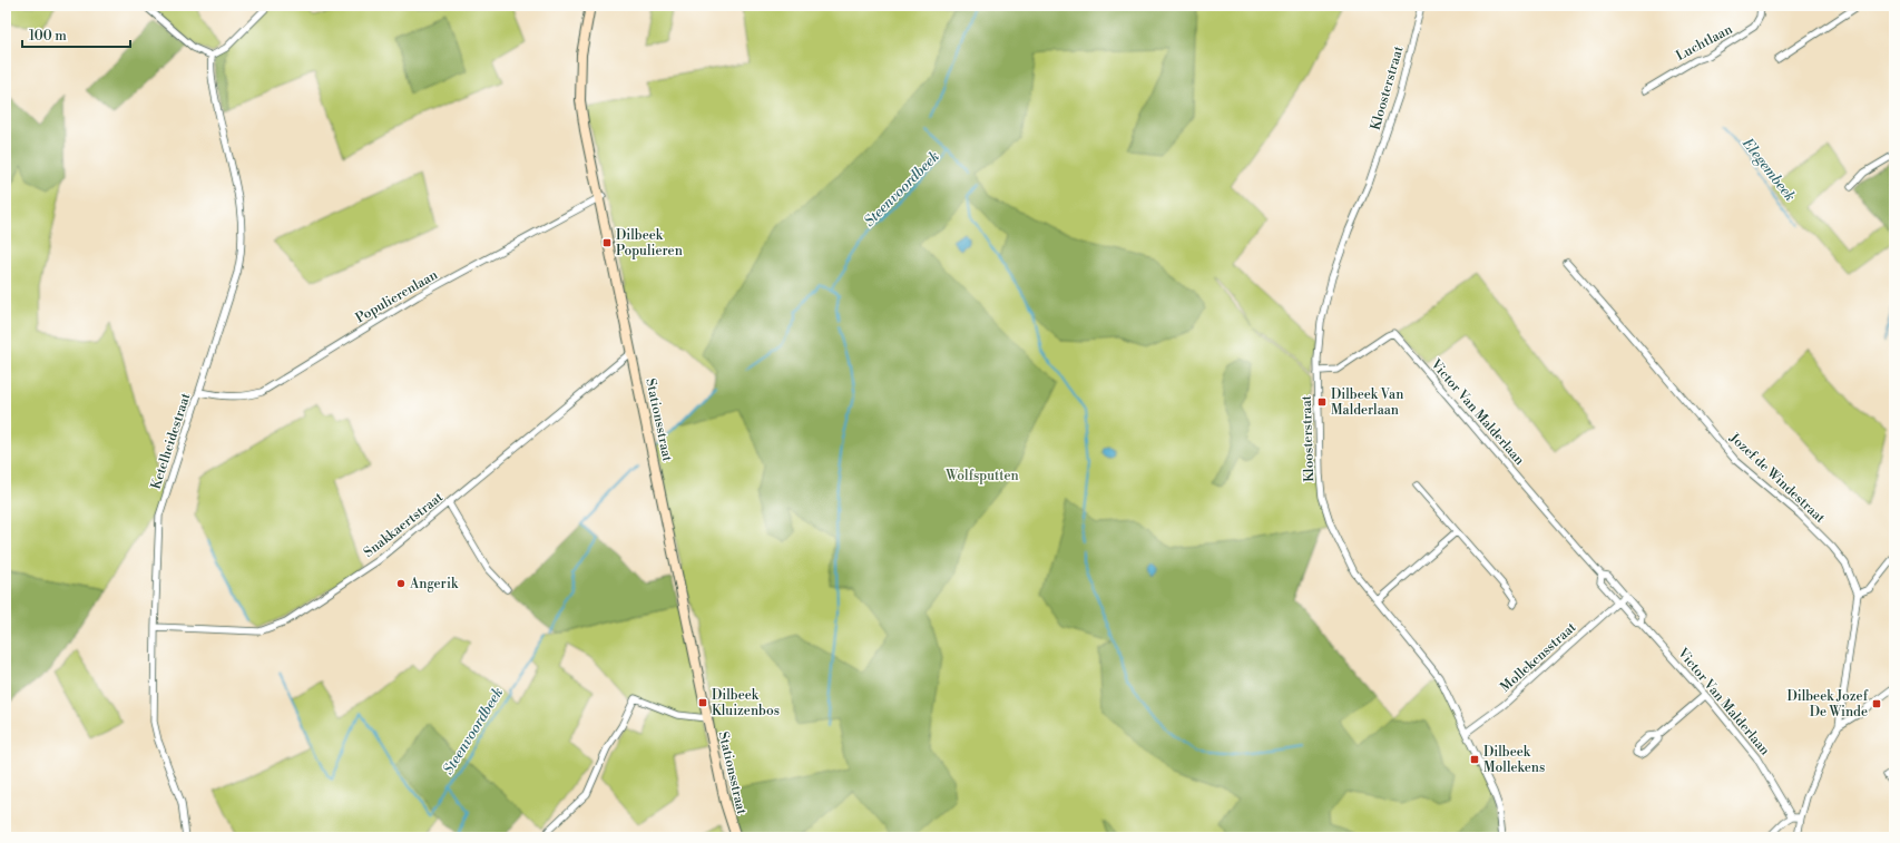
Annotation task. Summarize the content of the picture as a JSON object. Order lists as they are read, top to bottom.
{
  "streets": {
    "street": [
      "Luchtlaan",
      "Kloosterstraat",
      "Populierenlaan",
      "Victor Van Malderlaan",
      "Stationsstraat",
      "Ketelheidestraat",
      "Jozef de Windestraat",
      "Snakkaertstraat",
      "Mollekensstraat"
    ]
  },
  "crossings": [
    ["Kloosterstraat", "Victor Van Malderlaan"],
    ["Kloosterstraat", "Mollekensstraat"],
    ["Populierenlaan", "Stationsstraat"],
    ["Populierenlaan", "Ketelheidestraat"],
    ["Victor Van Malderlaan", "Mollekensstraat"],
    ["Stationsstraat", "Snakkaertstraat"],
    ["Ketelheidestraat", "Snakkaertstraat"]
  ],
  "water": ["Elegembeek", "Steenvoordbeek"],
  "parks": ["Wolfsputten"],
  "places": {
    "transit": [
      "Dilbeek Populieren",
      "Dilbeek Van Malderlaan",
      "Dilbeek Kluizenbos",
      "Dilbeek Jozef De Winde",
      "Dilbeek Mollekens"
    ],
    "other": ["Angerik"]
  },
  "scale_bar": "100 m"
}
